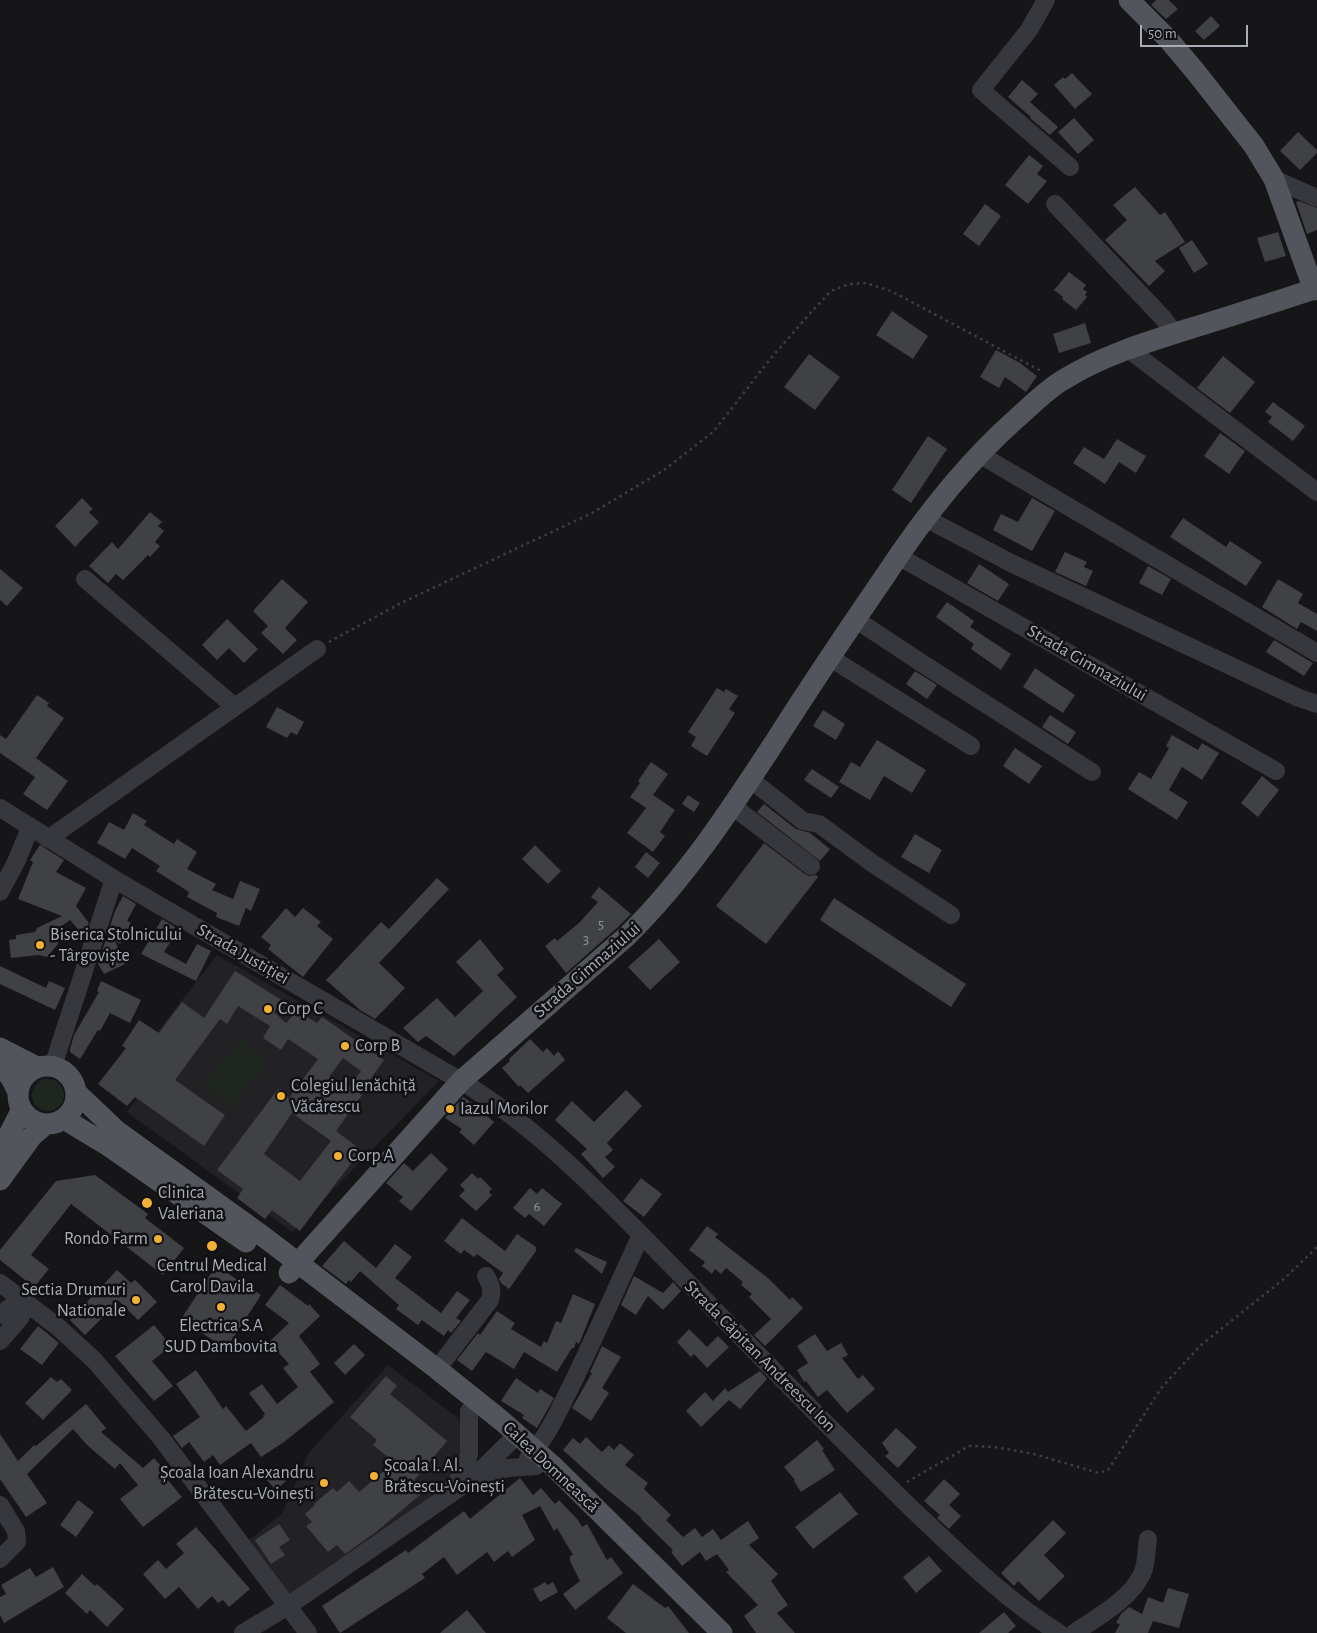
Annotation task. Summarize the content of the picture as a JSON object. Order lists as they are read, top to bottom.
{
  "streets": {
    "main road": ["Strada Gimnaziului", "Calea Domnească"],
    "street": ["Strada Justiției", "Strada Căpitan Andreescu Ion"]
  },
  "crossings": [
    ["Strada Gimnaziului", "Strada Justiției"],
    ["Strada Gimnaziului", "Strada Căpitan Andreescu Ion"],
    ["Strada Gimnaziului", "Calea Domnească"],
    ["Strada Justiției", "Strada Căpitan Andreescu Ion"]
  ],
  "places": [
    "Biserica Stolnicului - Târgoviște",
    "Corp C",
    "Corp B",
    "Colegiul Ienăchiță Văcărescu",
    "Iazul Morilor",
    "Corp A",
    "Clinica Valeriana",
    "Rondo Farm",
    "Centrul Medical Carol Davila",
    "Sectia Drumuri Nationale",
    "Electrica S.A SUD Dambovita",
    "Școala I. Al. Brătescu-Voinești",
    "Școala Ioan Alexandru Brătescu-Voinești"
  ],
  "house_numbers": ["5", "3", "6"],
  "scale_bar": "50 m"
}
